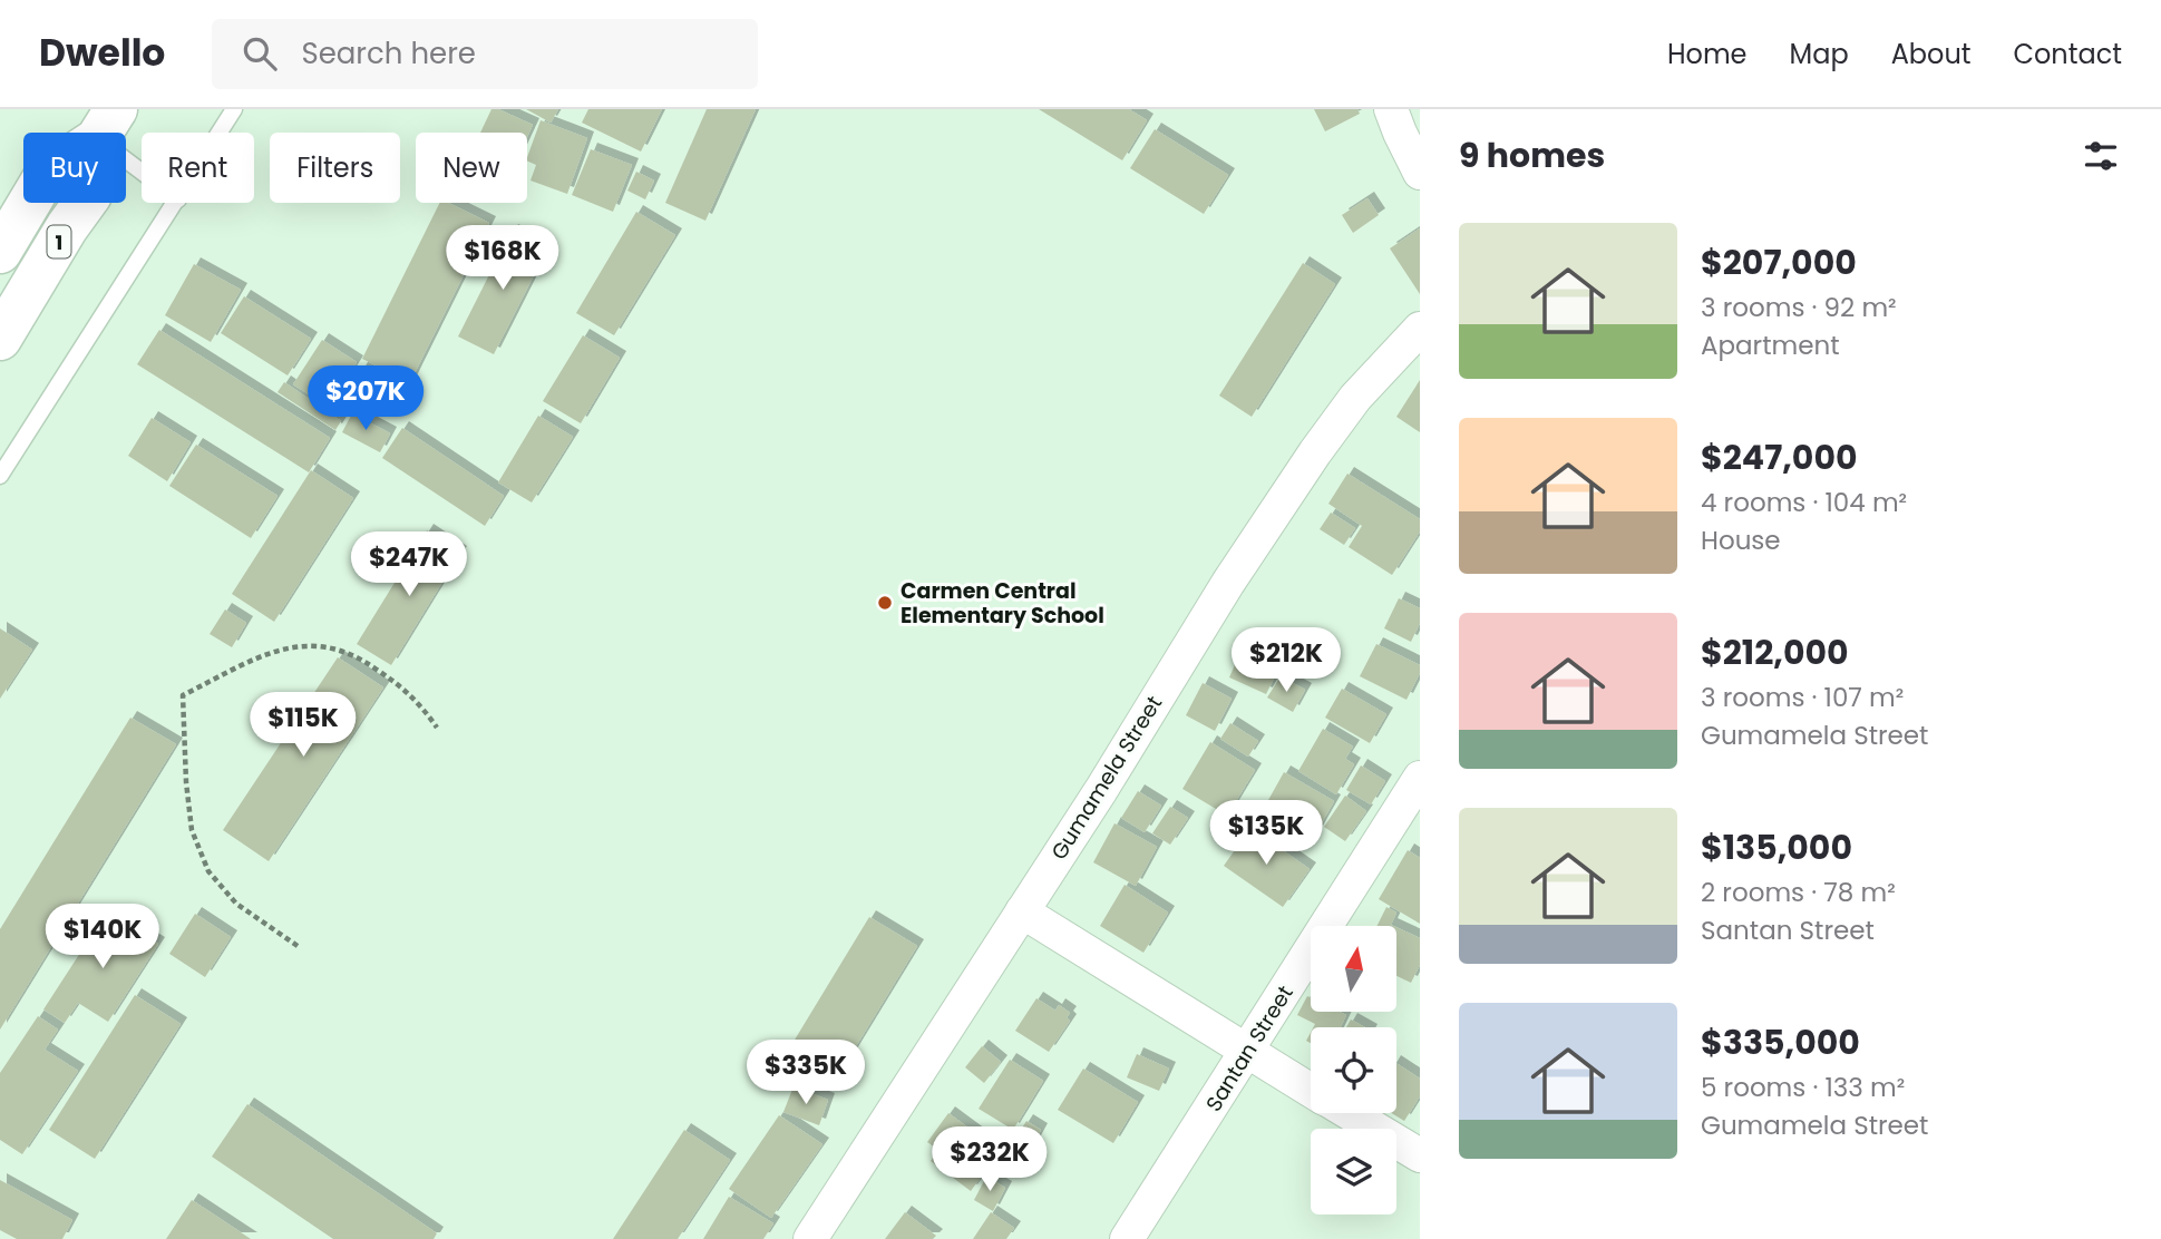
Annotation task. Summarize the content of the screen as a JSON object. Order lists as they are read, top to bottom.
{
  "streets": {
    "highway": ["1"],
    "street": ["Gumamela Street", "Santan Street"]
  },
  "places": ["Carmen Central Elementary School"],
  "north": "top",
  "page": {
    "header": "Dwello",
    "search": "Search here",
    "nav": [
      "Home",
      "Map",
      "About",
      "Contact"
    ],
    "heading": "9 homes",
    "chip": [
      "Buy",
      "Rent",
      "Filters",
      "New"
    ],
    "list": [
      {
        "name": "$207,000",
        "note": "3 rooms · 92 m² · Apartment"
      },
      {
        "name": "$247,000",
        "note": "4 rooms · 104 m² · House"
      },
      {
        "name": "$212,000",
        "note": "3 rooms · 107 m² · Gumamela Street"
      },
      {
        "name": "$135,000",
        "note": "2 rooms · 78 m² · Santan Street"
      },
      {
        "name": "$335,000",
        "note": "5 rooms · 133 m² · Gumamela Street"
      }
    ],
    "price": [
      "$168K",
      "$207K",
      "$247K",
      "$212K",
      "$115K",
      "$135K",
      "$140K",
      "$335K",
      "$232K"
    ]
  }
}
